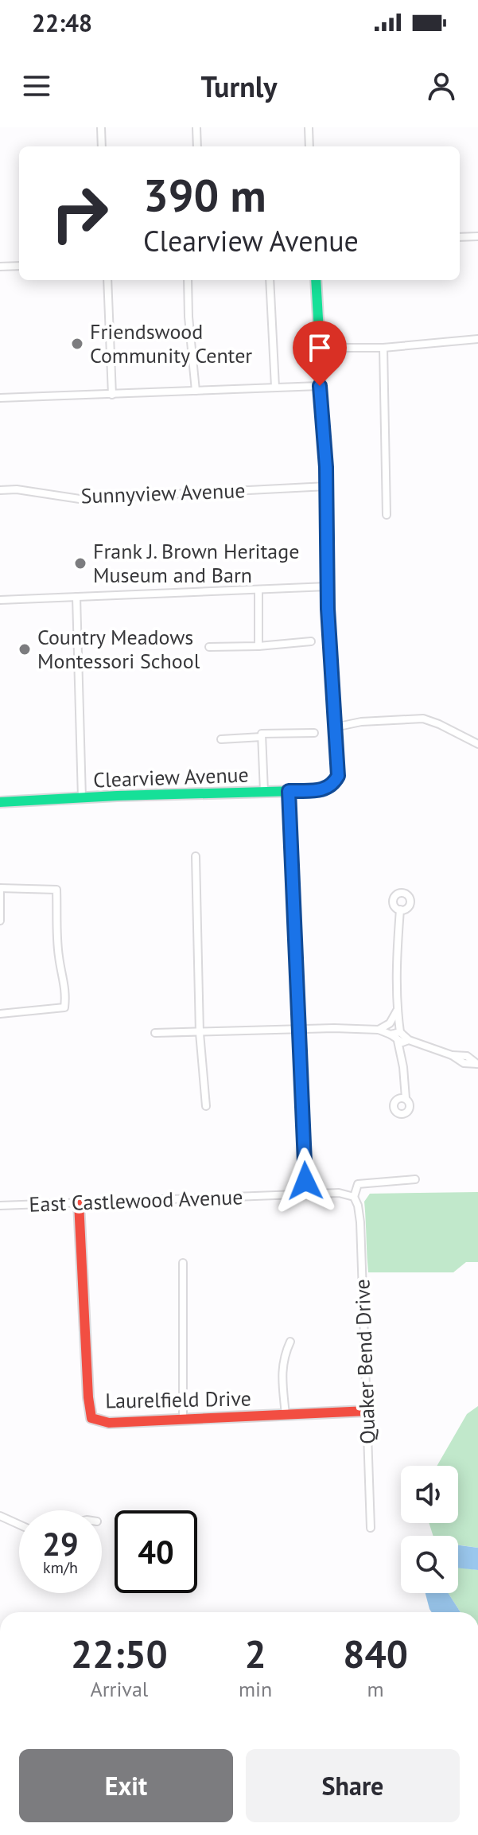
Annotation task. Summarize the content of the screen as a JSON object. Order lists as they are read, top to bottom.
{
  "streets": {
    "street": [
      "Sunnyview Avenue",
      "Clearview Avenue",
      "East Castlewood Avenue",
      "Quaker Bend Drive",
      "Laurelfield Drive"
    ]
  },
  "crossings": [
    ["East Castlewood Avenue", "Quaker Bend Drive"],
    ["East Castlewood Avenue", "Laurelfield Drive"],
    ["Quaker Bend Drive", "Laurelfield Drive"]
  ],
  "places": ["Friendswood Community Center", "Frank J. Brown Heritage Museum and Barn", "Country Meadows Montessori School"],
  "page": {
    "status": "22:48",
    "header": "Turnly",
    "turn": ["390 m", "Clearview Avenue"],
    "speed": "29 km/h",
    "limit": "40",
    "eta": [
      "22:50",
      "Arrival",
      "2",
      "min",
      "840",
      "m"
    ],
    "buttons": ["Exit", "Share"]
  }
}
